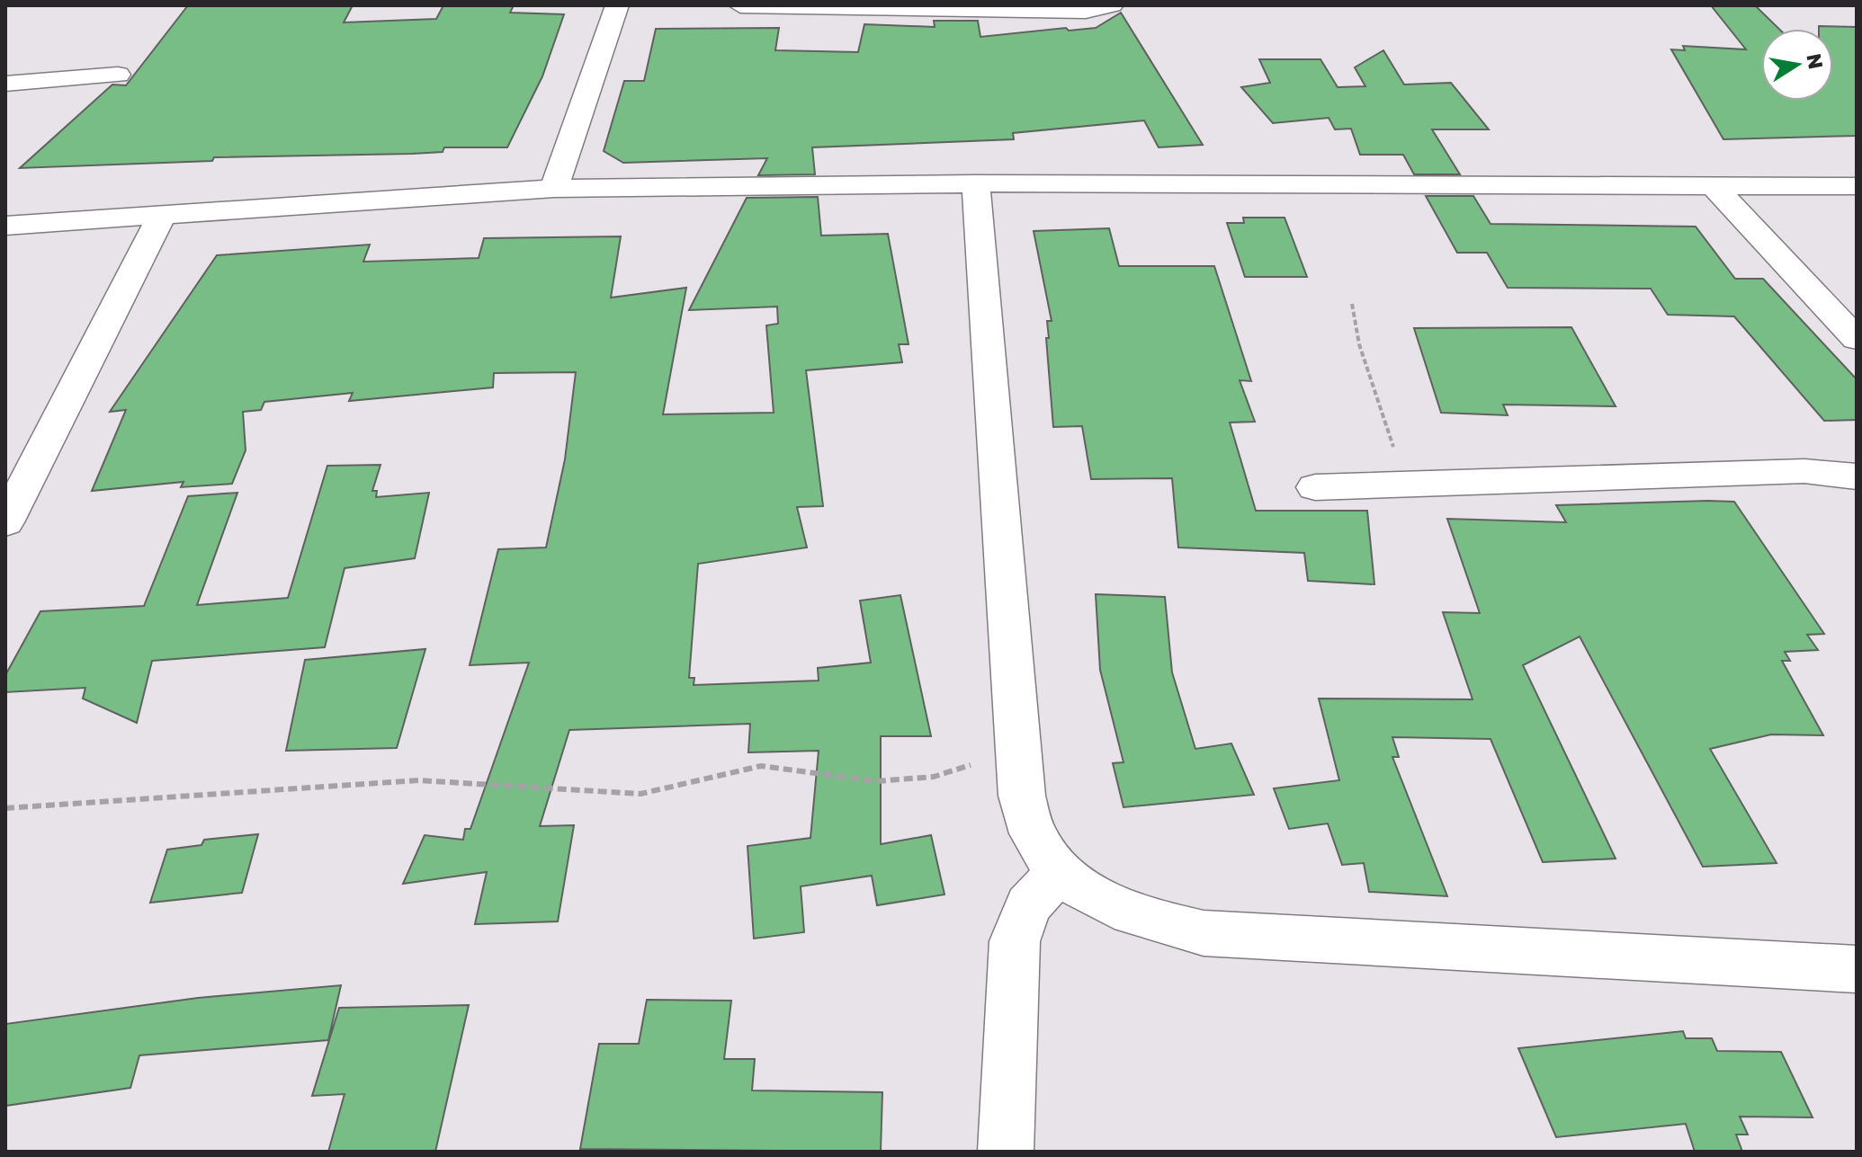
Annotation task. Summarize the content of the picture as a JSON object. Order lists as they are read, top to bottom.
{
  "north": "right"
}
